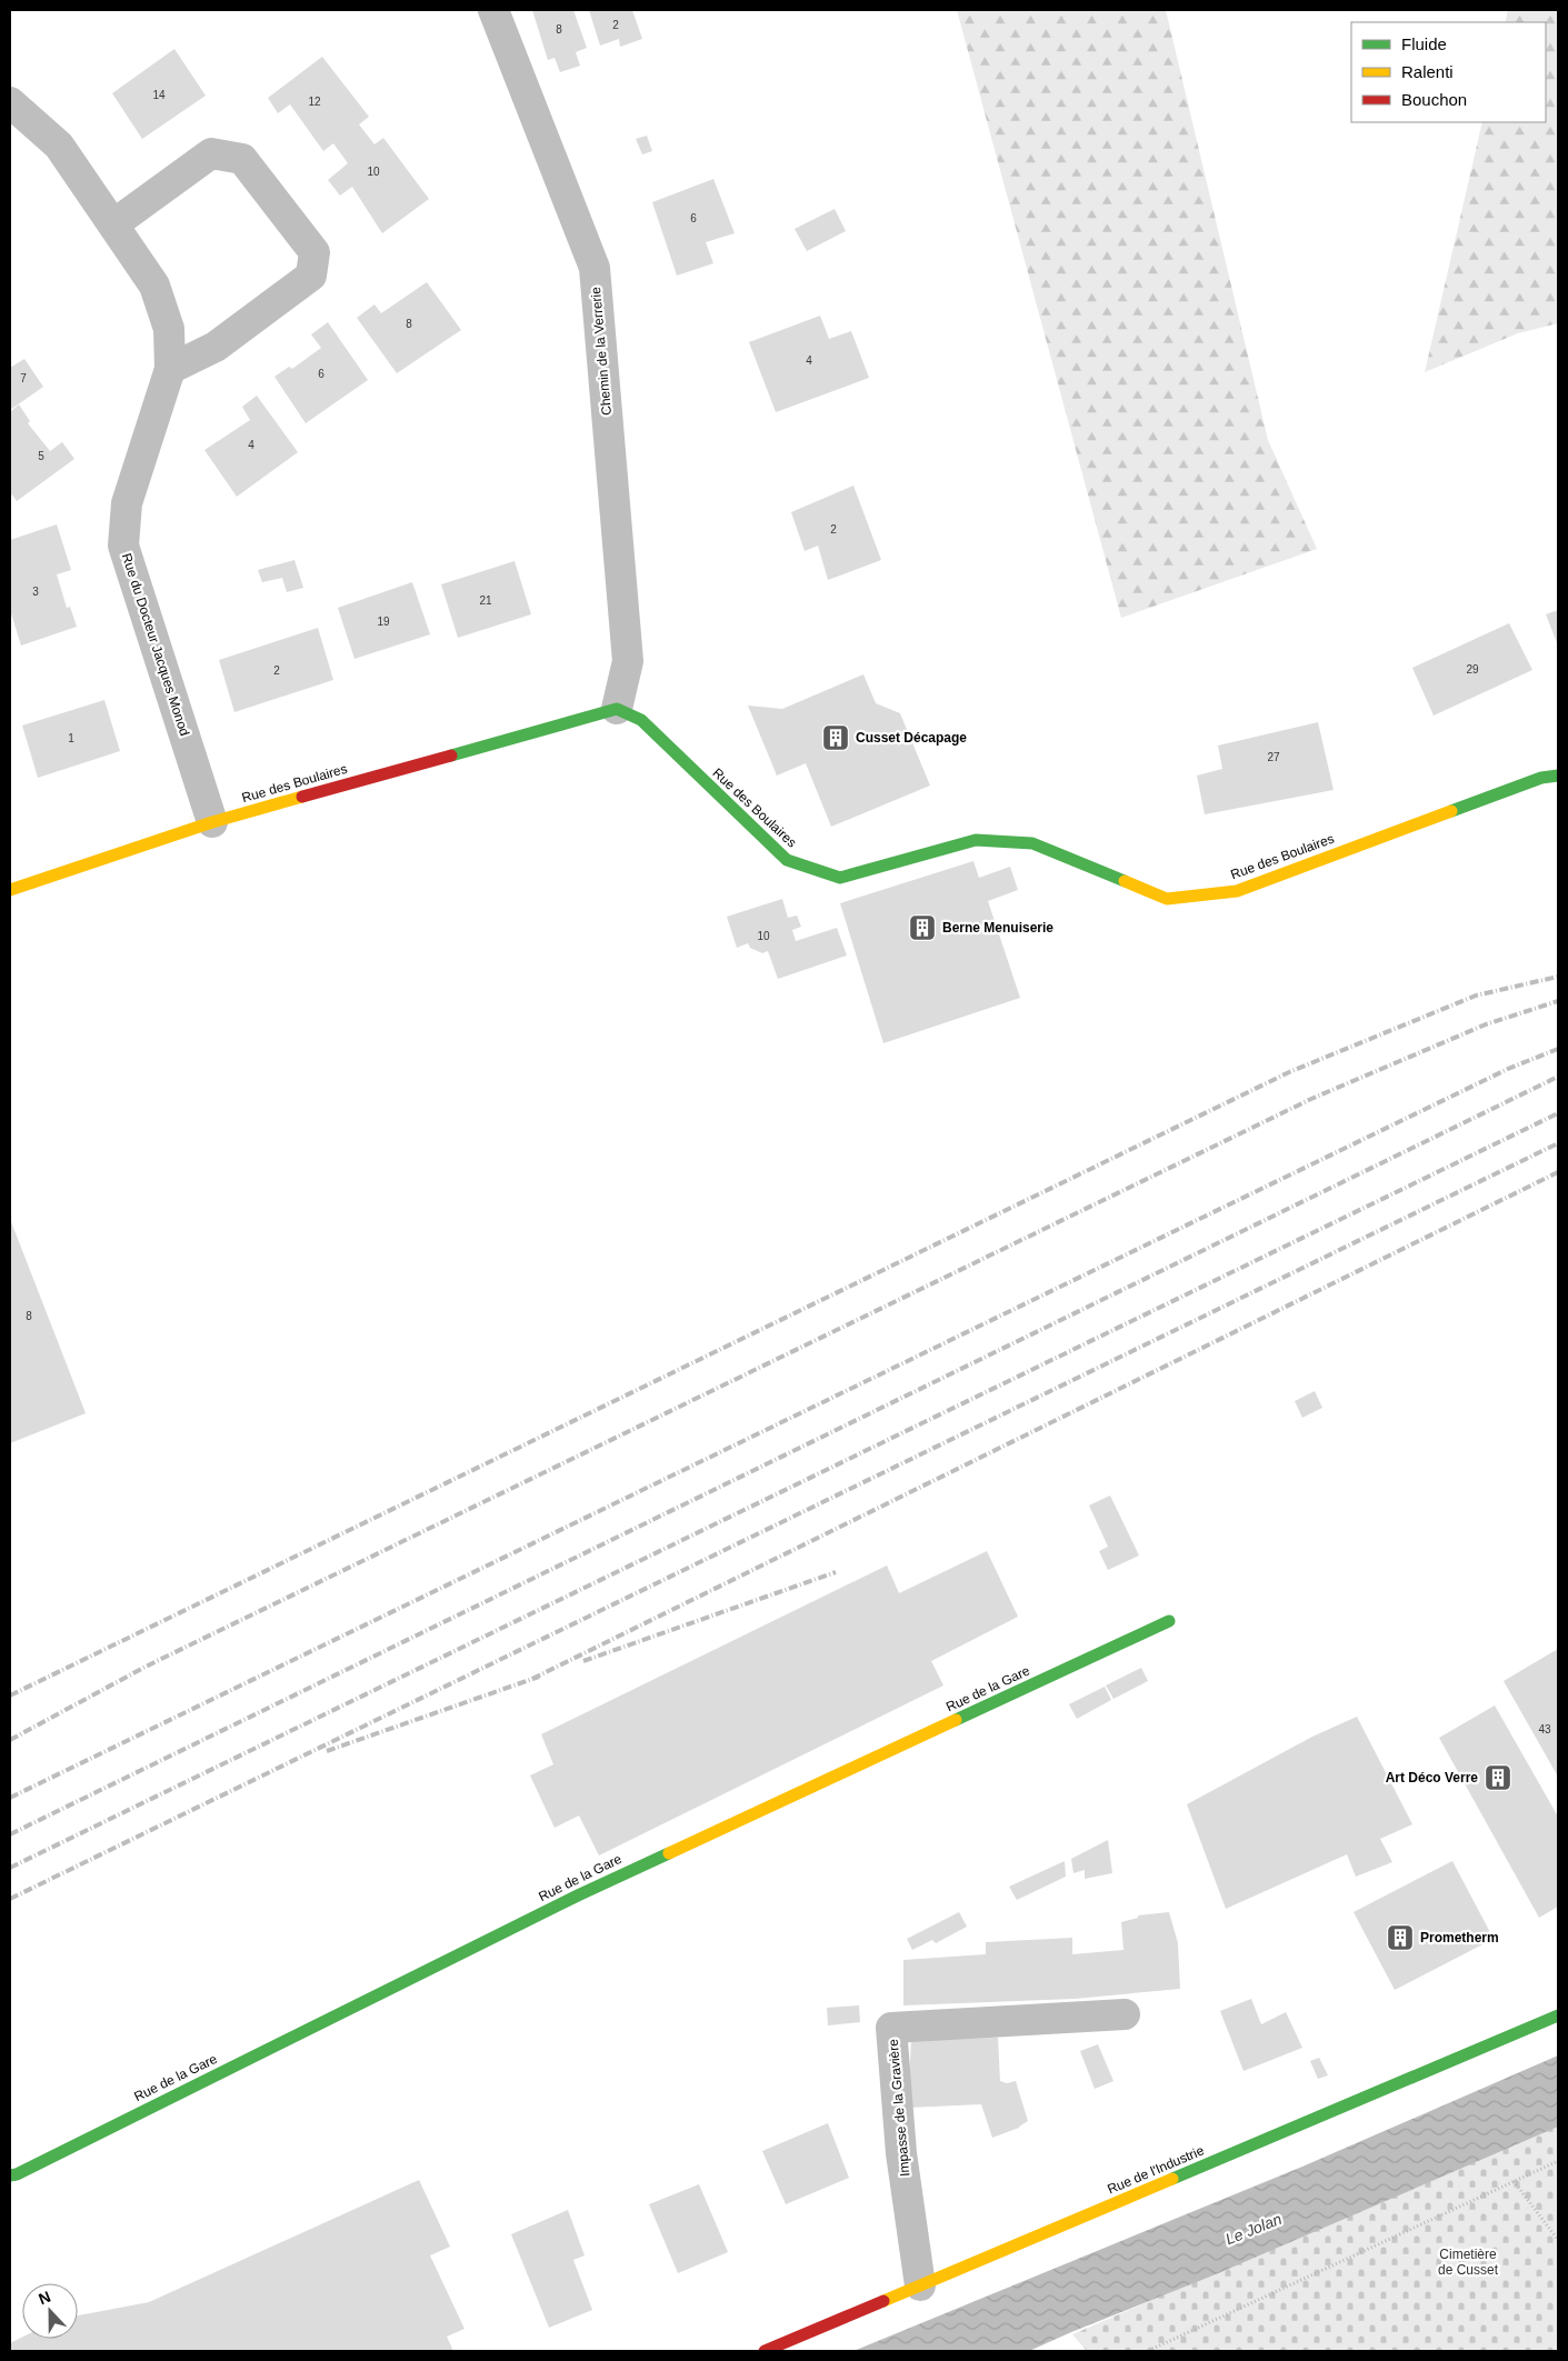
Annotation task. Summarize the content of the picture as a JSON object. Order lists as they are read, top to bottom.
{
  "streets": {
    "street": [
      "Chemin de la Verrerie",
      "Rue du Docteur Jacques Monod",
      "Rue des Boulaires",
      "Rue de la Gare",
      "Impasse de la Gravière",
      "Rue de l'Industrie"
    ]
  },
  "crossings": [
    ["Chemin de la Verrerie", "Rue des Boulaires"],
    ["Rue du Docteur Jacques Monod", "Rue des Boulaires"],
    ["Impasse de la Gravière", "Rue de l'Industrie"]
  ],
  "water": ["Le Jolan"],
  "parks": ["Cimetière de Cusset"],
  "places": {
    "building": [
      "Cusset Décapage",
      "Berne Menuiserie",
      "Art Déco Verre",
      "Prometherm"
    ]
  },
  "house_numbers": [
    "2",
    "8",
    "14",
    "12",
    "10",
    "6",
    "8",
    "4",
    "6",
    "7",
    "4",
    "5",
    "2",
    "3",
    "21",
    "19",
    "29",
    "2",
    "1",
    "27",
    "10",
    "8",
    "43"
  ],
  "legend": ["Fluide", "Ralenti", "Bouchon"],
  "north": "top"
}
